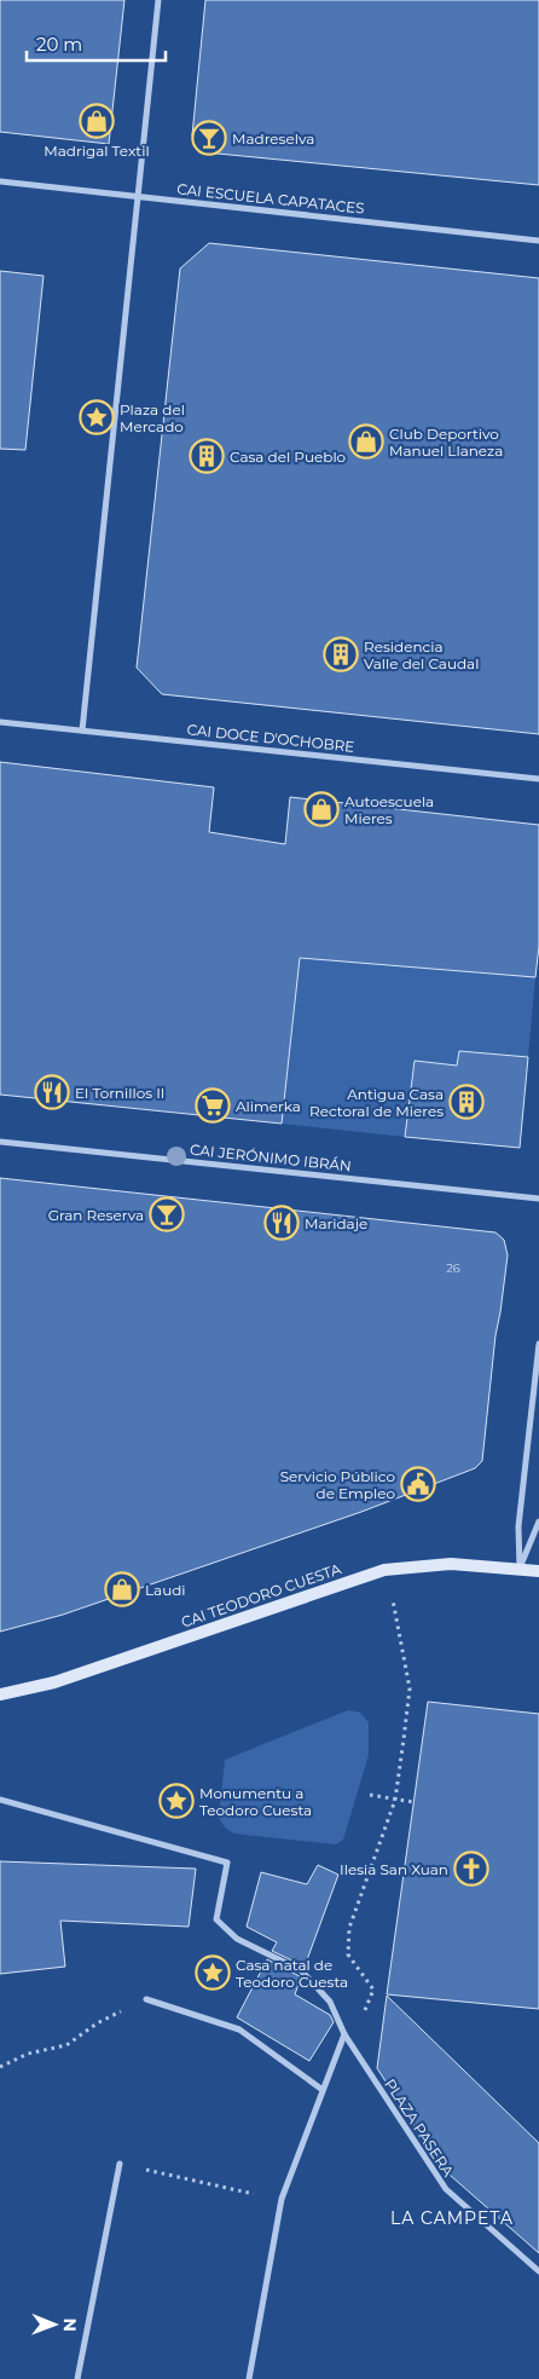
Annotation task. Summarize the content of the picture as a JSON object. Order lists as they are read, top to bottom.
{
  "streets": {
    "street": [
      "CAI ESCUELA CAPATACES",
      "CAI DOCE D'OCHOBRE",
      "CAI JERÓNIMO IBRÁN",
      "CAI TEODORO CUESTA",
      "PLAZA PASERA"
    ]
  },
  "districts": ["LA CAMPETA"],
  "places": {
    "shop": [
      "Madrigal Textil",
      "Club Deportivo Manuel Llaneza",
      "Autoescuela Mieres",
      "Laudi"
    ],
    "bar": ["Madreselva", "Gran Reserva"],
    "place": ["Plaza del Mercado", "Monumentu a Teodoro Cuesta", "Casa natal de Teodoro Cuesta"],
    "building": ["Casa del Pueblo", "Residencia Valle del Caudal", "Antigua Casa Rectoral de Mieres"],
    "restaurant": ["El Tornillos II", "Maridaje"],
    "supermarket": ["Alimerka"],
    "public building": ["Servicio Público de Empleo"],
    "church": ["Ilesia San Xuan"]
  },
  "house_numbers": ["26"],
  "scale_bar": "20 m",
  "north": "right"
}
